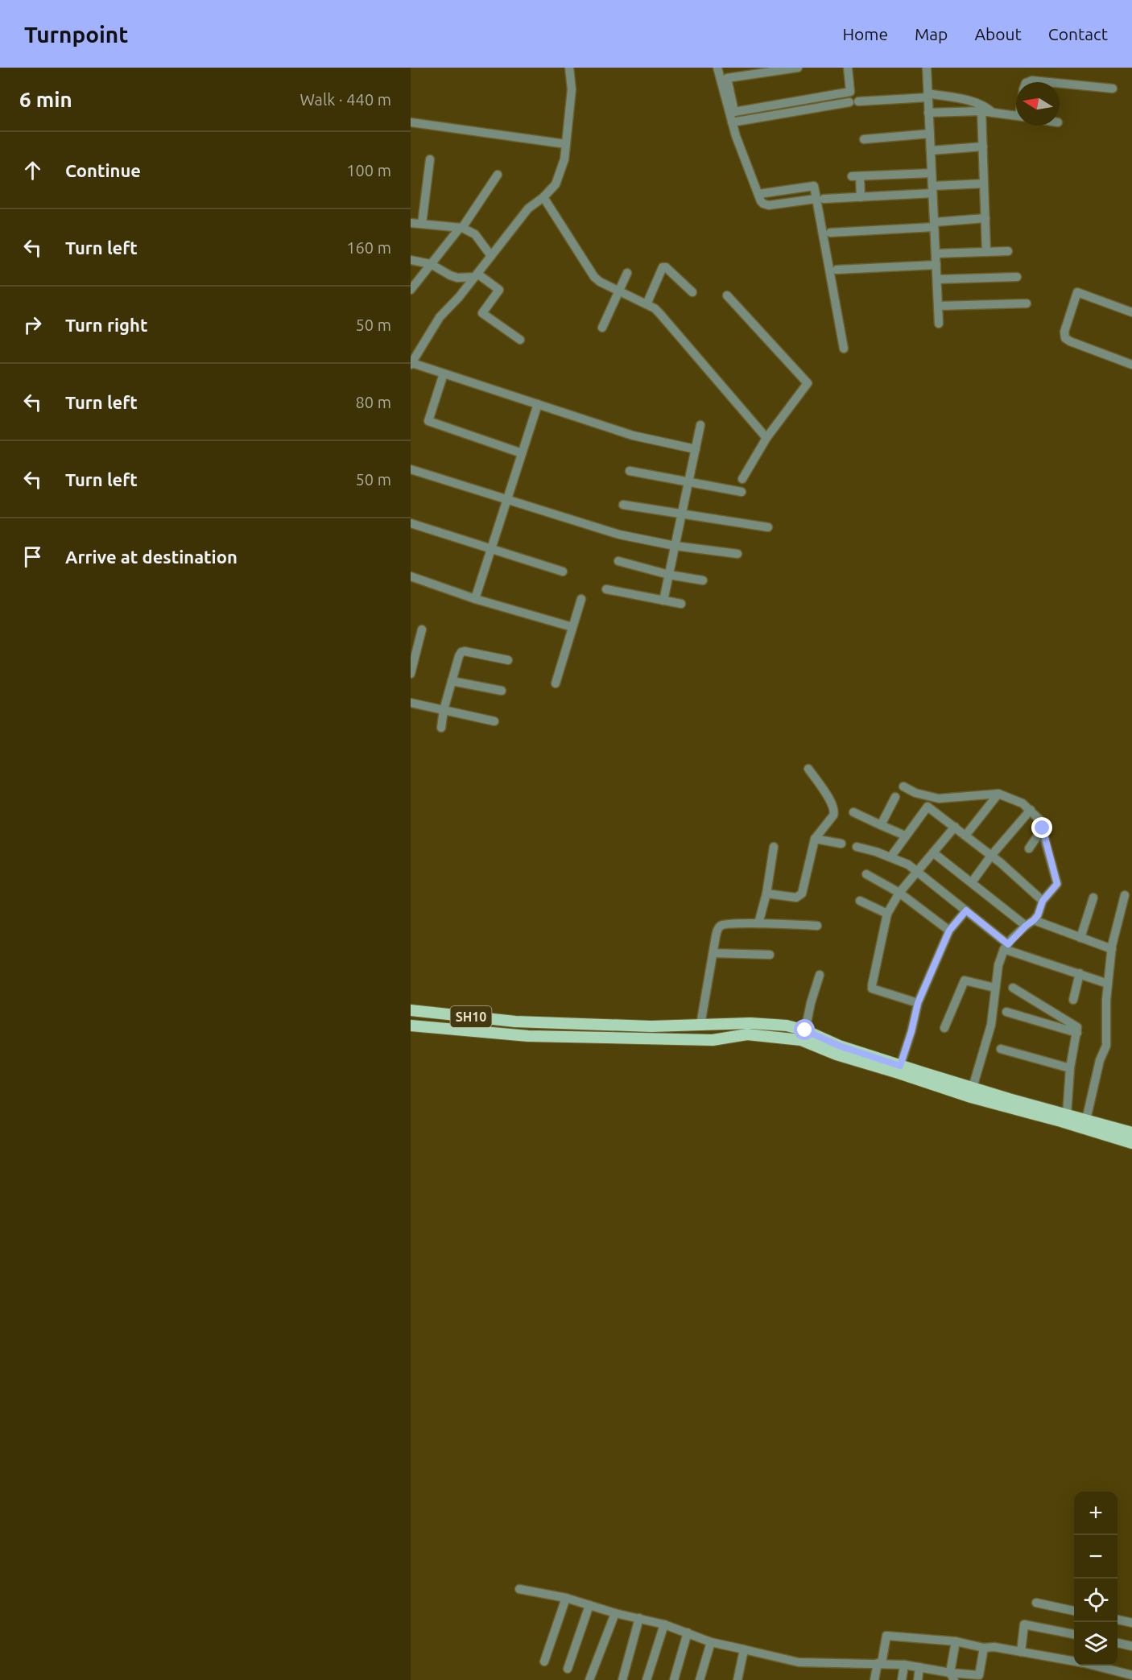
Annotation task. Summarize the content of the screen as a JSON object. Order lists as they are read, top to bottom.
{
  "streets": {
    "main road": ["SH10"]
  },
  "north": "left",
  "page": {
    "header": "Turnpoint",
    "nav": [
      "Home",
      "Map",
      "About",
      "Contact"
    ],
    "heading": ["6 min", "Walk · 440 m"],
    "list": [
      ["Continue", "100 m"],
      ["Turn left", "160 m"],
      ["Turn right", "50 m"],
      ["Turn left", "80 m"],
      ["Turn left", "50 m"],
      "Arrive at destination"
    ],
    "map_buttons": ["+", "−"]
  }
}
